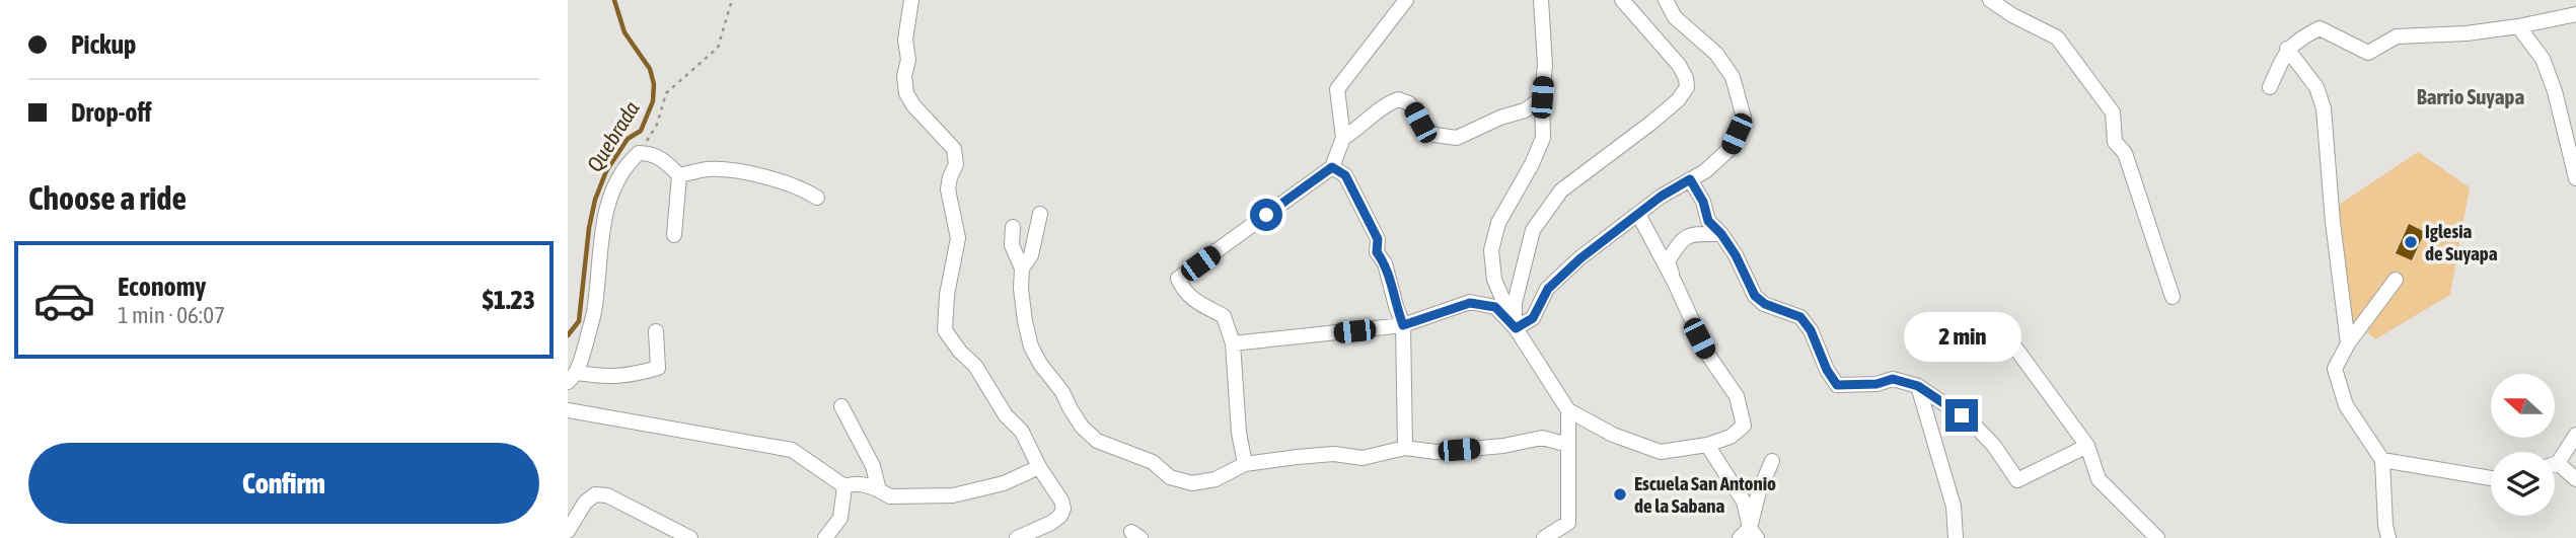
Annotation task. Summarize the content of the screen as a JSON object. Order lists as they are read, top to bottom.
{
  "districts": ["Barrio Suyapa"],
  "water": ["Quebrada"],
  "places": ["Iglesia de Suyapa", "Escuela San Antonio de la Sabana"],
  "north": "left",
  "page": {
    "banner": ["Pickup", "Drop-off"],
    "heading": "Choose a ride",
    "list": [
      {
        "name": "Economy",
        "note": "1 min · 06:07",
        "value": "$1.23"
      }
    ],
    "bubble": "2 min",
    "buttons": "Confirm"
  }
}
